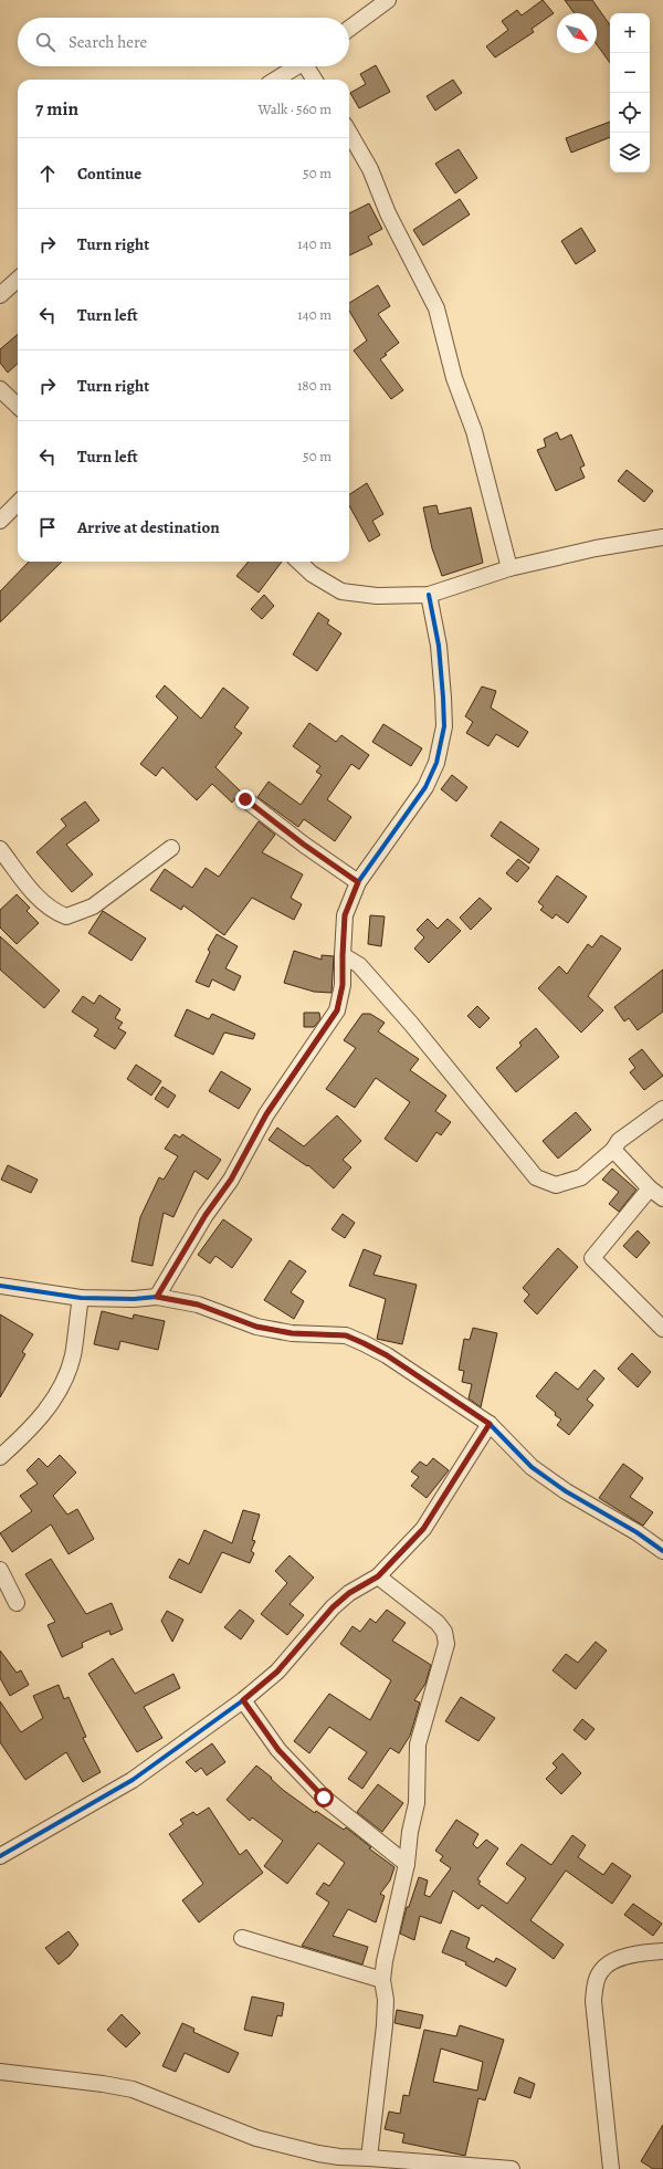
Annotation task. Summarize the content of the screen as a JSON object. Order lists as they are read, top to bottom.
{
  "north": "bottom right",
  "page": {
    "map_buttons": ["+", "−"],
    "search": "Search here",
    "heading": ["7 min", "Walk · 560 m"],
    "list": [
      ["Continue", "50 m"],
      ["Turn right", "140 m"],
      ["Turn left", "140 m"],
      ["Turn right", "180 m"],
      ["Turn left", "50 m"],
      "Arrive at destination"
    ]
  }
}
